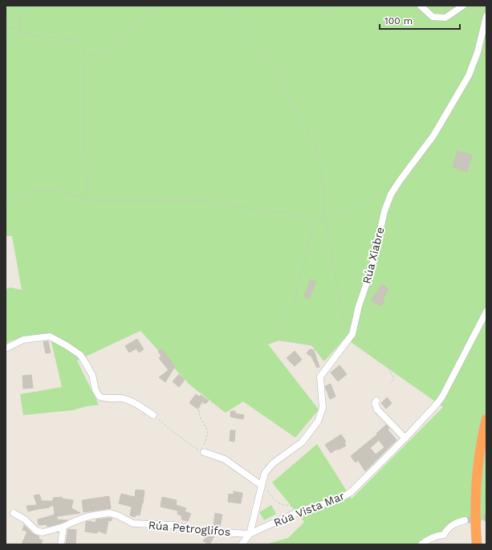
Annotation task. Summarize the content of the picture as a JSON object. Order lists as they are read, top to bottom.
{
  "streets": {
    "street": ["Rúa Xiabre", "Rúa Vista Mar", "Rúa Petroglifos"]
  },
  "crossings": [
    ["Rúa Xiabre", "Rúa Vista Mar"],
    ["Rúa Xiabre", "Rúa Petroglifos"],
    ["Rúa Vista Mar", "Rúa Petroglifos"]
  ],
  "scale_bar": "100 m"
}
